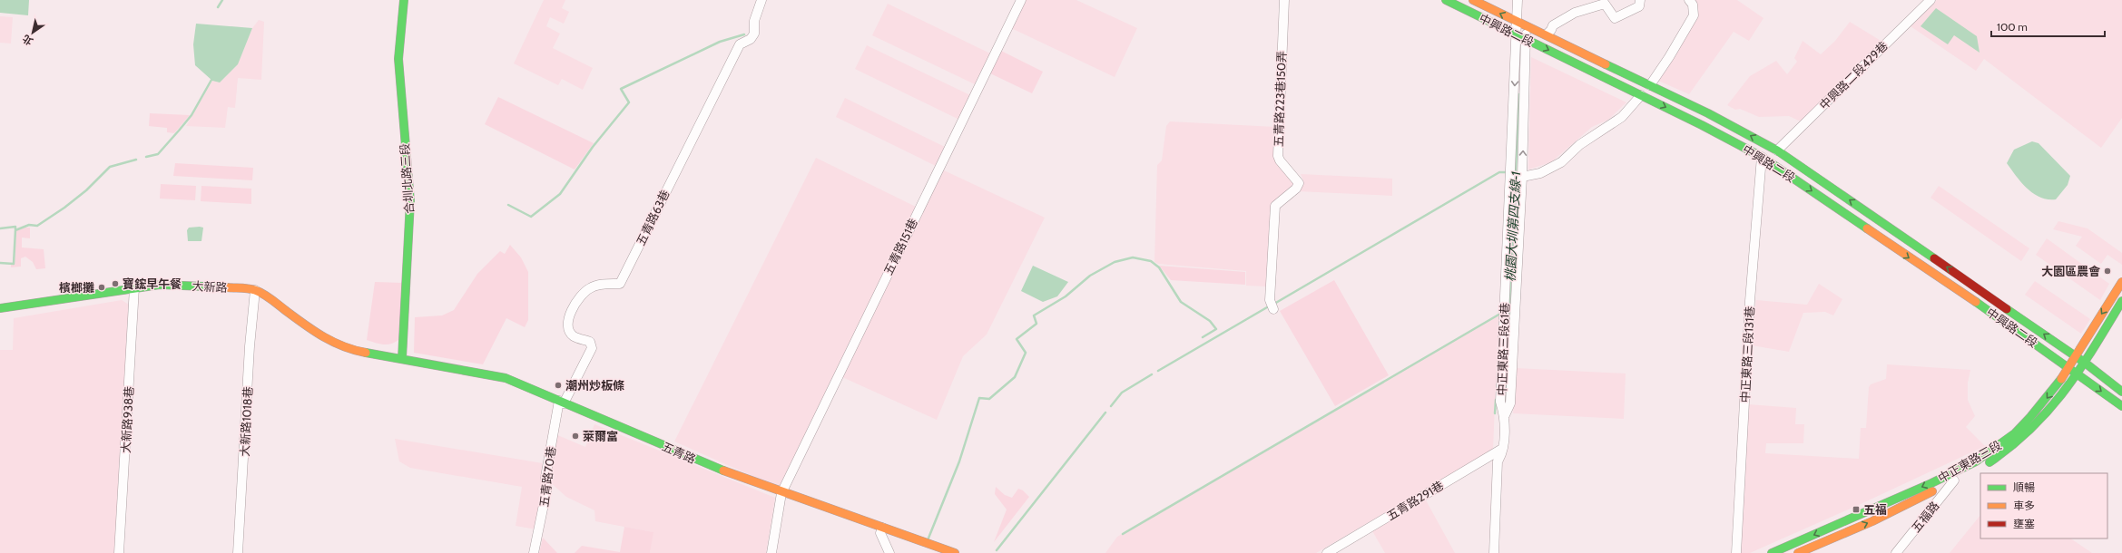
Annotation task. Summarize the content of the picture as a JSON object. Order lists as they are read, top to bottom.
{
  "streets": {
    "street": [
      "中興路二段",
      "中興路二段429巷",
      "五青路223巷150弄",
      "合圳北路三段",
      "五青路63巷",
      "五青路151巷",
      "大新路",
      "中正東路三段61巷",
      "中正東路三段131巷",
      "大新路938巷",
      "大新路1018巷",
      "五青路",
      "中正東路三段",
      "五青路70巷",
      "五青路291巷",
      "五福路"
    ]
  },
  "crossings": [
    ["中興路二段", "中興路二段429巷"],
    ["中興路二段", "中正東路三段61巷"],
    ["中興路二段", "中正東路三段131巷"],
    ["中興路二段", "中正東路三段"],
    ["合圳北路三段", "大新路"],
    ["合圳北路三段", "五青路"],
    ["五青路63巷", "五青路"],
    ["五青路63巷", "五青路70巷"],
    ["五青路151巷", "五青路"],
    ["大新路", "大新路938巷"],
    ["大新路", "大新路1018巷"],
    ["大新路", "五青路"],
    ["中正東路三段61巷", "五青路291巷"],
    ["五青路", "五青路70巷"],
    ["中正東路三段", "五福路"]
  ],
  "water": ["桃園大圳第四支線-1"],
  "places": {
    "other": [
      "大園區農會",
      "寶鋐早午餐",
      "檳榔攤",
      "潮州炒板條",
      "萊爾富"
    ],
    "transit": ["五福"]
  },
  "legend": ["順暢", "車多", "壅塞"],
  "scale_bar": "100 m",
  "north": "bottom left"
}
